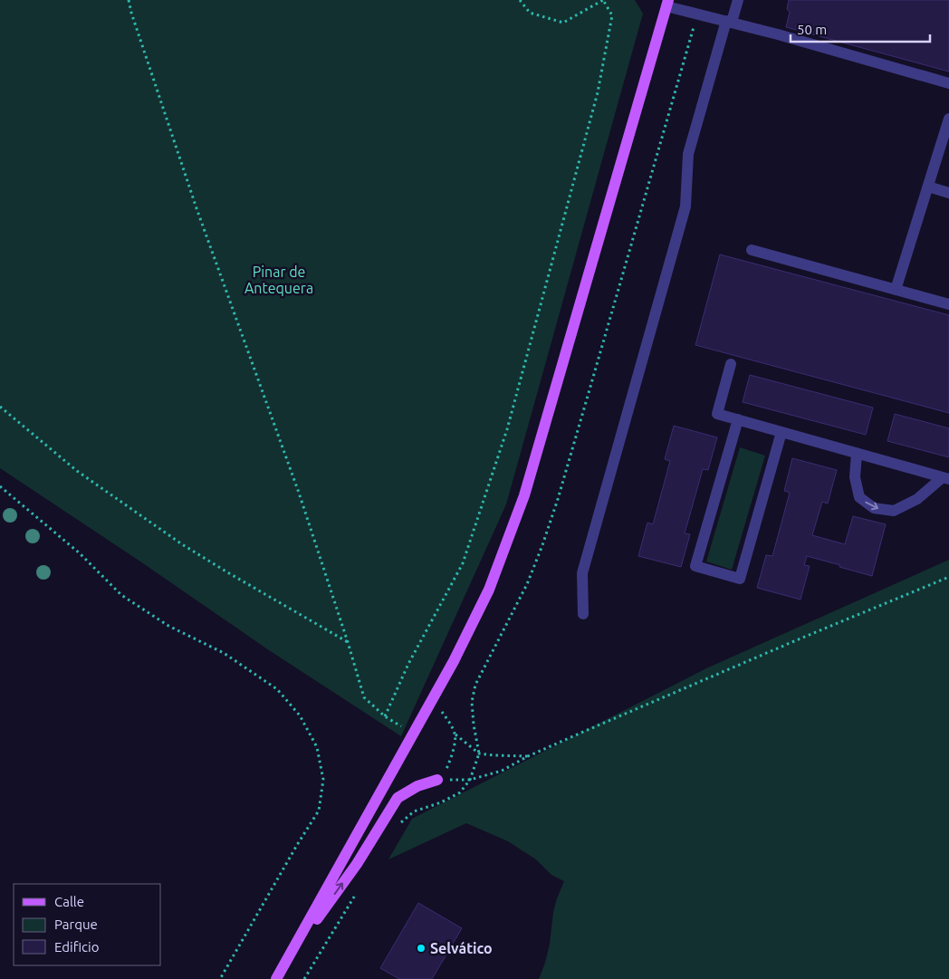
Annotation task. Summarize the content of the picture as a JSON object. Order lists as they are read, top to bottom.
{
  "parks": ["Pinar de Antequera"],
  "places": ["Selvático"],
  "legend": ["Calle", "Parque", "Edificio"],
  "scale_bar": "50 m"
}
